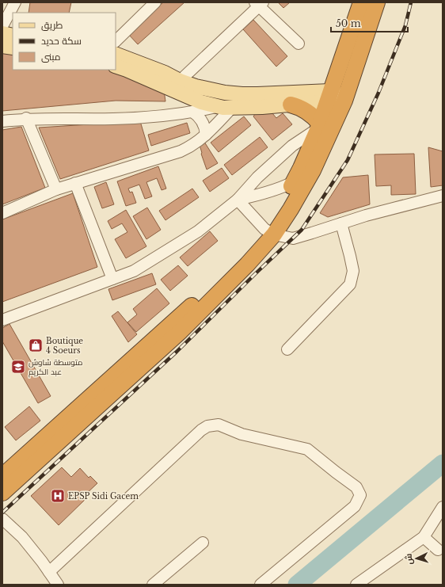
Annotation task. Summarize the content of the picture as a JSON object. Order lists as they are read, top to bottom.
{
  "places": {
    "shop": ["Boutique 4 Soeurs"],
    "school or university": ["متوسطة شاوش عبد الكريم"],
    "hospital": ["EPSP Sidi Gacem"]
  },
  "legend": ["طريق", "سكة حديد", "مبنى"],
  "scale_bar": "50 m",
  "north": "left"
}
